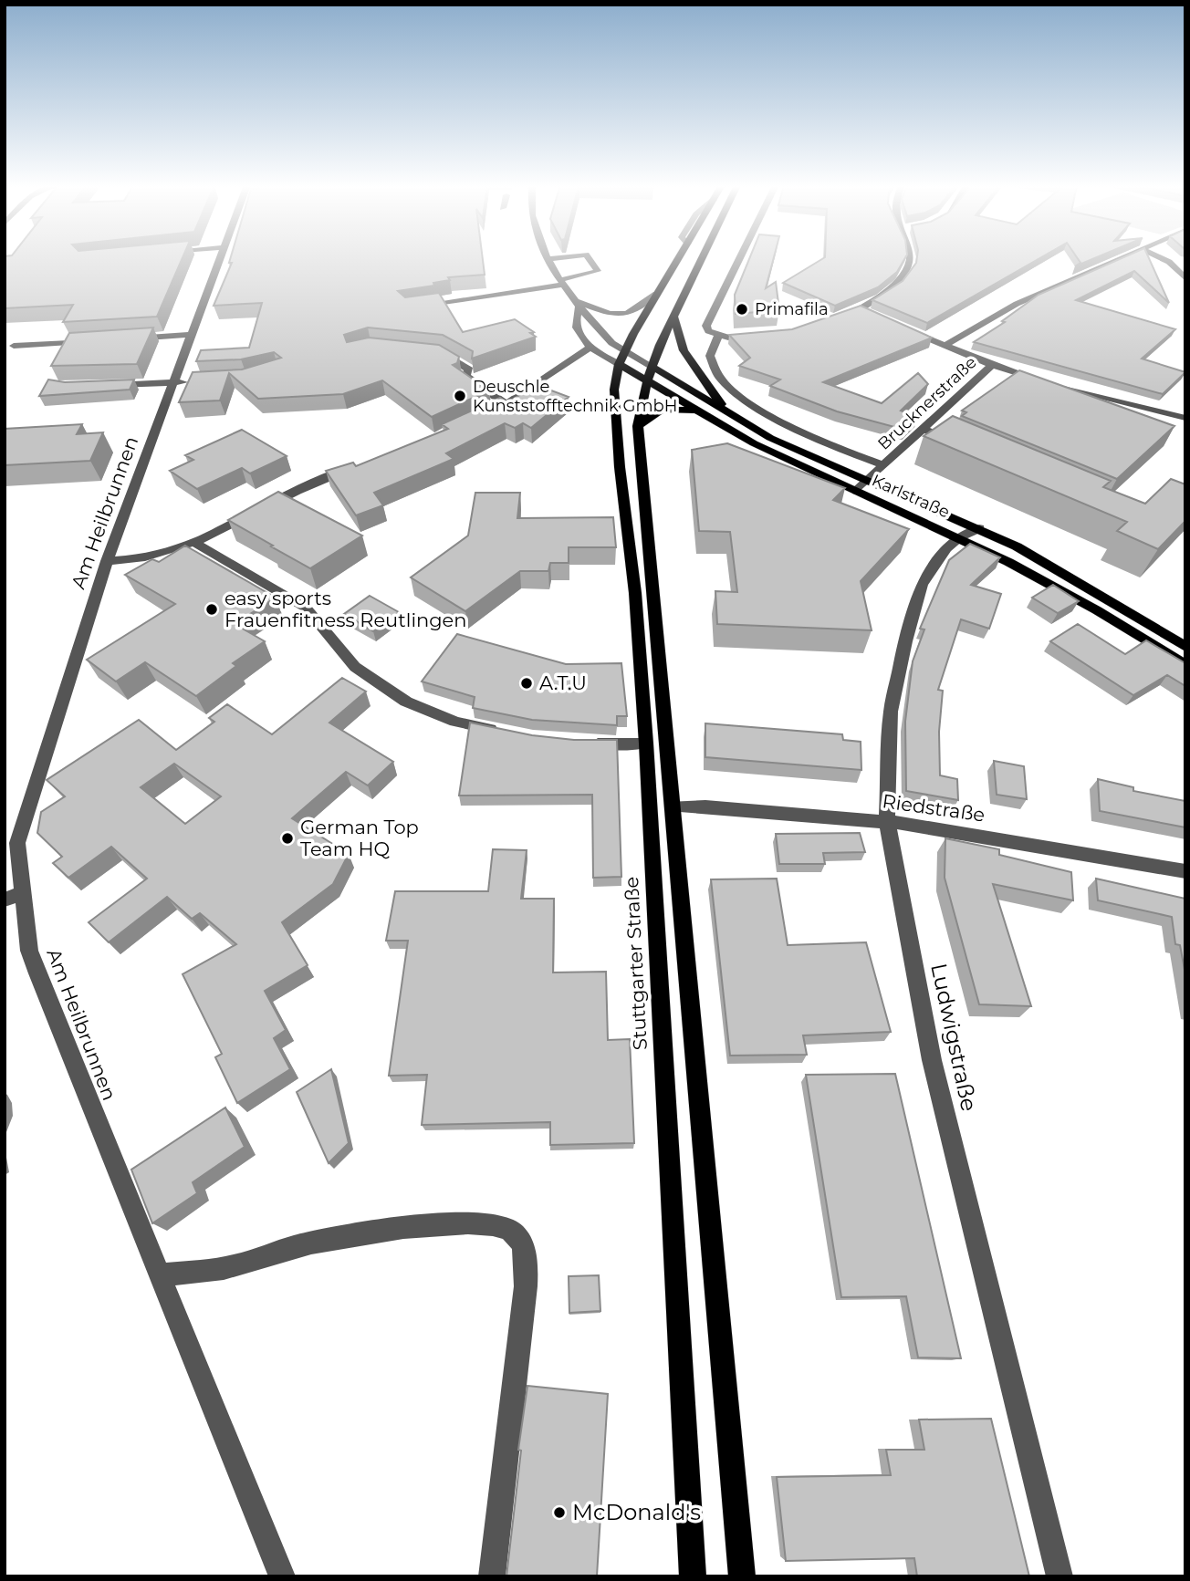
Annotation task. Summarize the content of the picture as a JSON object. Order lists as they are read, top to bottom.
{
  "streets": {
    "main road": ["Karlstraße", "Stuttgarter Straße"],
    "street": [
      "Brucknerstraße",
      "Am Heilbrunnen",
      "Riedstraße",
      "Ludwigstraße"
    ]
  },
  "crossings": [
    ["Brucknerstraße", "Karlstraße"],
    ["Karlstraße", "Stuttgarter Straße"],
    ["Karlstraße", "Ludwigstraße"],
    ["Riedstraße", "Ludwigstraße"]
  ],
  "places": [
    "Primafila",
    "Deuschle Kunststofftechnik GmbH",
    "easy sports Frauenfitness Reutlingen",
    "A.T.U",
    "German Top Team HQ",
    "McDonald's"
  ]
}
